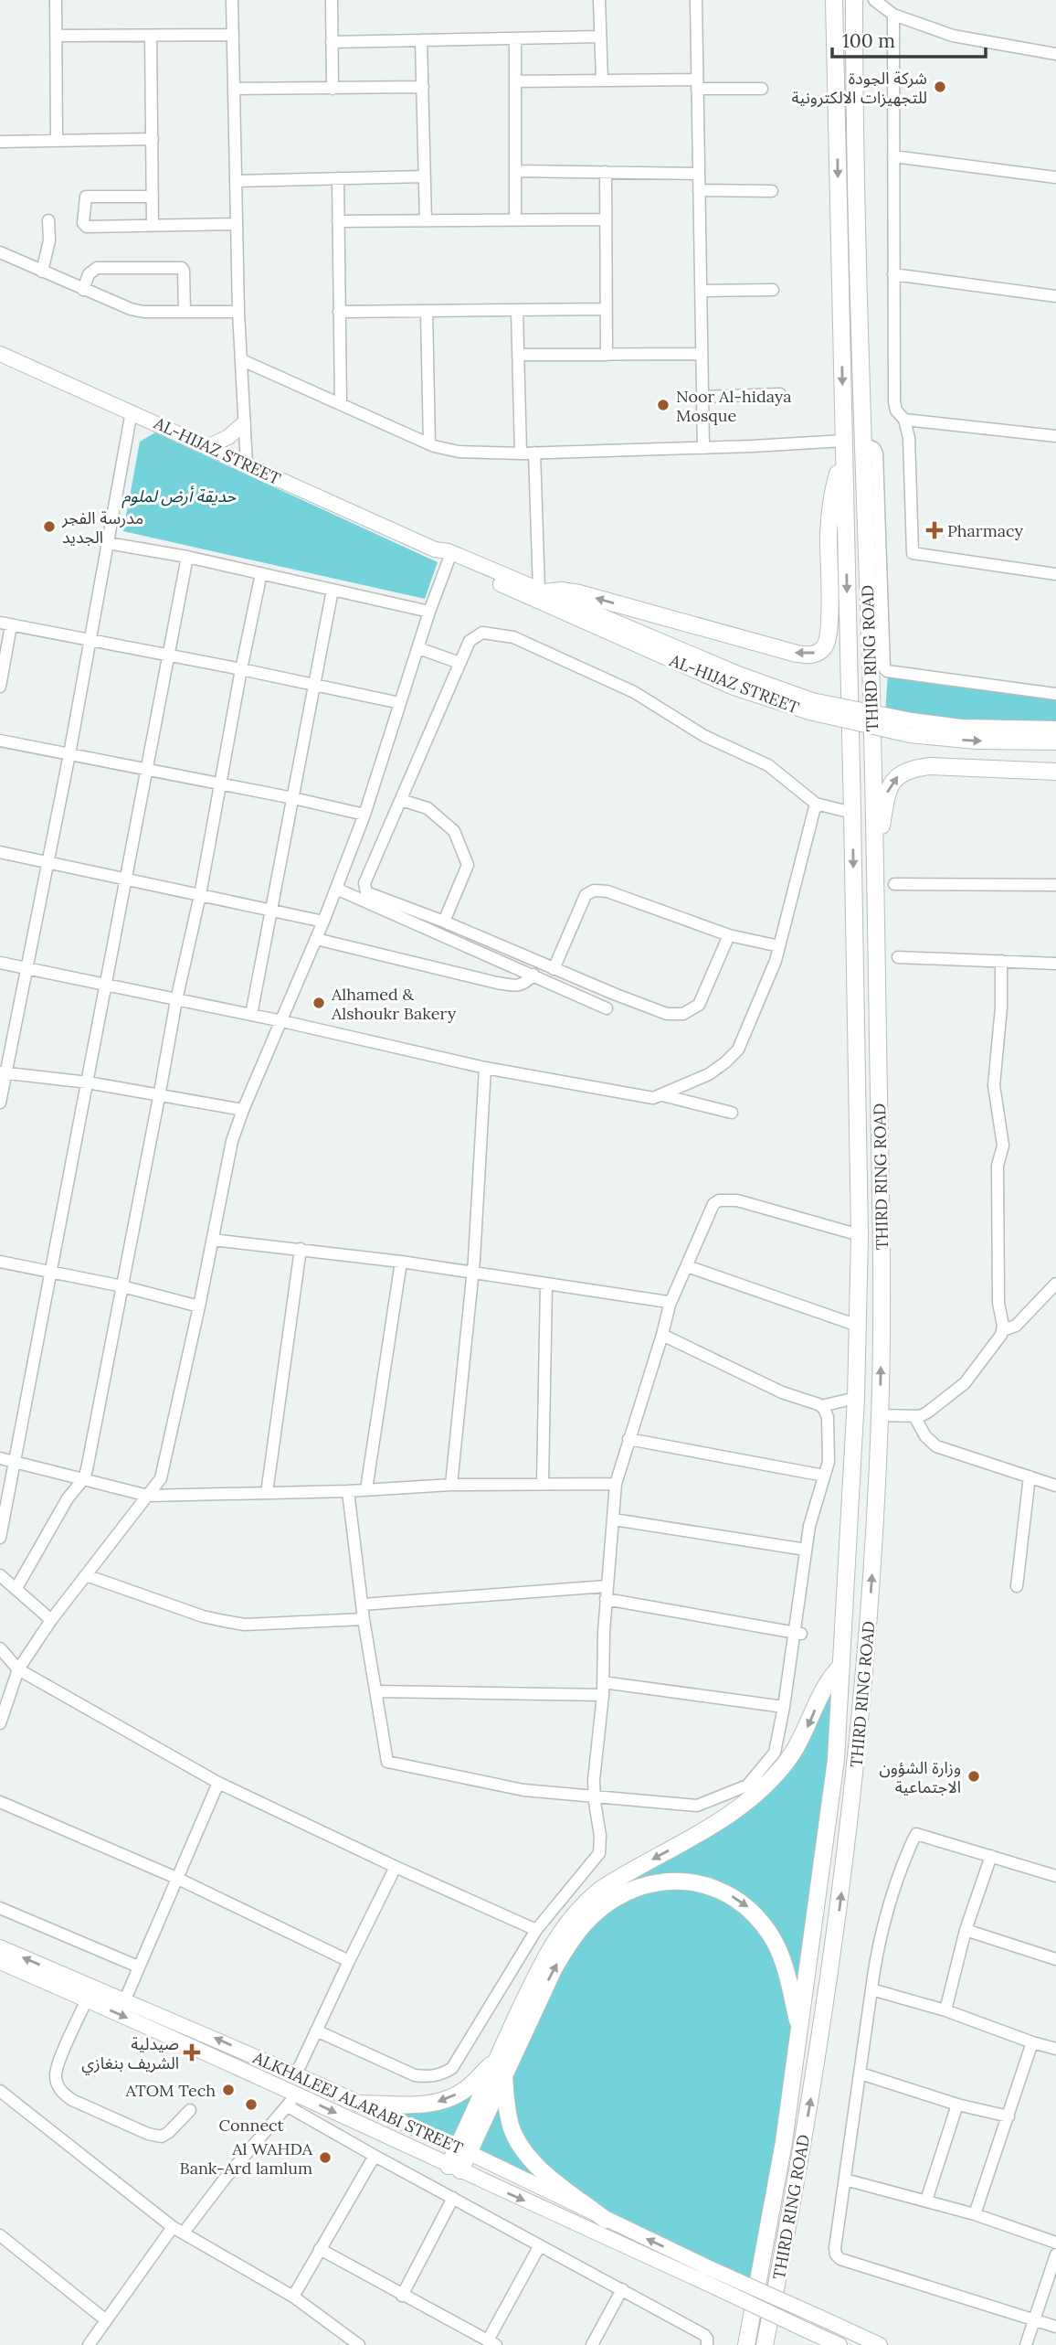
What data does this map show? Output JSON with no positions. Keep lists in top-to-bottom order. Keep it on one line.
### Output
{"streets":{"highway":["THIRD RING ROAD"],"main road":["AL-HIJAZ STREET","ALKHALEEJ ALARABI STREET"]},"parks":["حديقة أرض لملوم"],"places":{"other":["شركة الجودة للتجهيزات الالكترونية","Noor Al-hidaya Mosque","مدرسة الفجر الجديد","Alhamed & Alshoukr Bakery","وزارة الشؤون الاجتماعية","ATOM Tech","Connect","Al WAHDA Bank-Ard lamlum"],"health":["Pharmacy","صيدلية الشريف بنغازي"]},"scale_bar":"100 m"}
